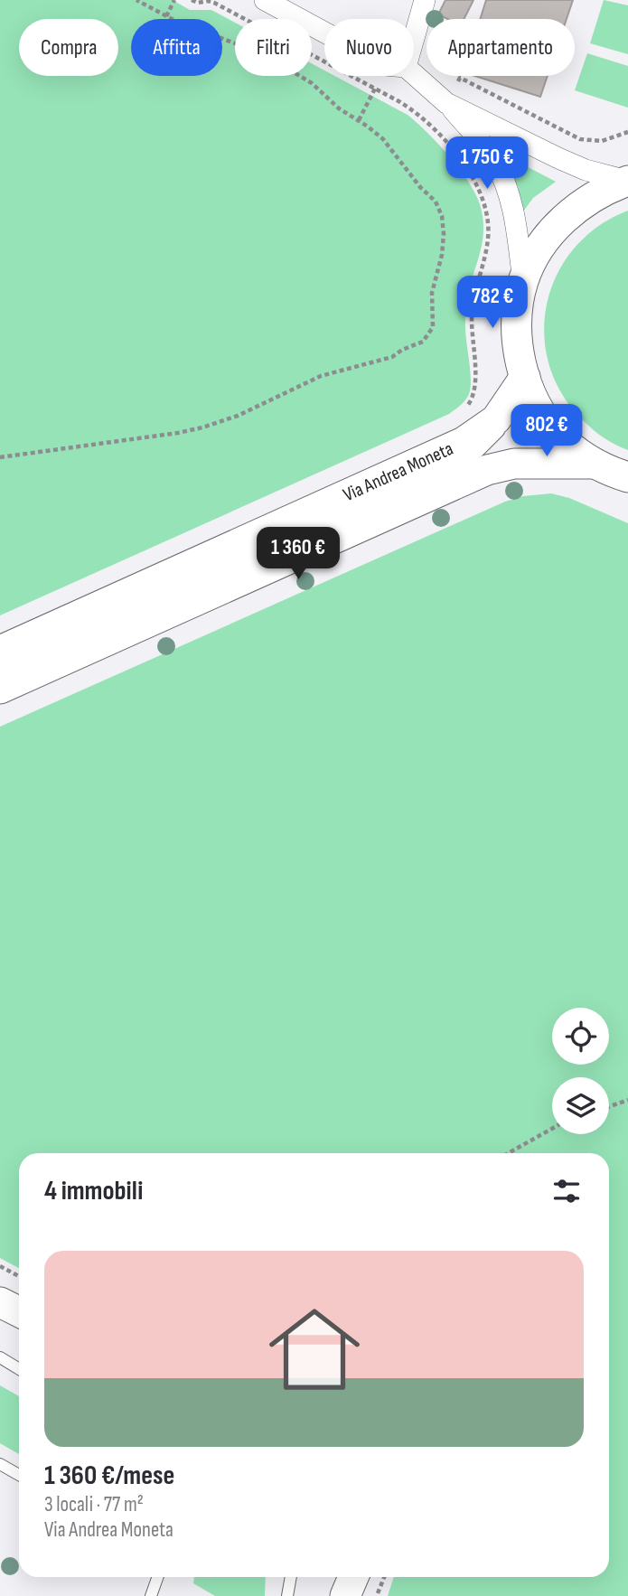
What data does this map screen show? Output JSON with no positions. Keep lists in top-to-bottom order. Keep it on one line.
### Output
{"streets":{"street":["Via Andrea Moneta"]},"page":{"chip":["Compra","Affitta","Filtri","Nuovo","Appartamento"],"price":["1 750 €","782 €","802 €","1 360 €"],"heading":"4 immobili","list":[{"name":"1 360 €/mese","note":"3 locali · 77 m² · Via Andrea Moneta"}]}}
